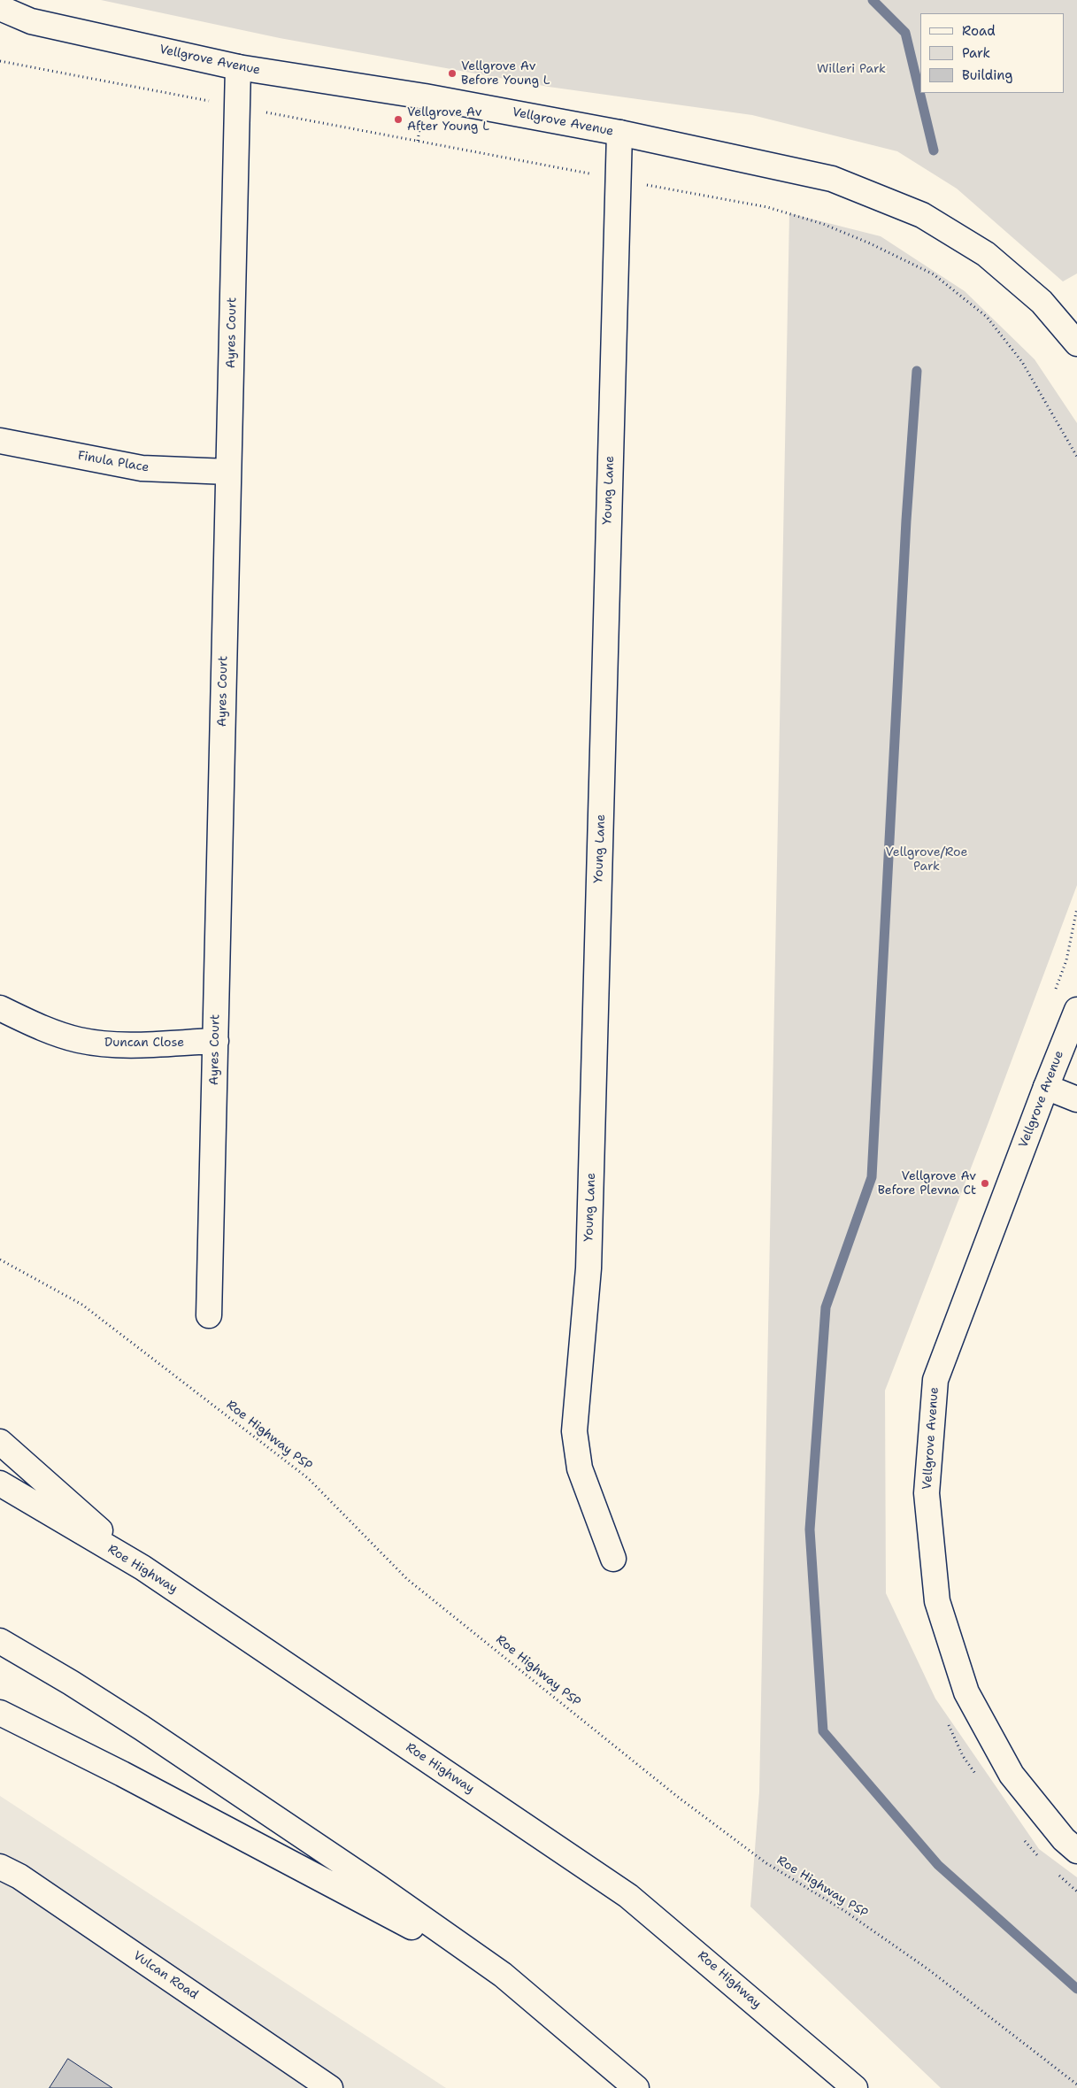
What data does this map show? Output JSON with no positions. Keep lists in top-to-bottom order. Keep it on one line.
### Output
{"streets":{"main road":["Vellgrove Avenue","Ayres Court","Finula Place","Young Lane","Duncan Close","Roe Highway","Vulcan Road"],"path":["Roe Highway PSP"]},"crossings":[["Vellgrove Avenue","Ayres Court"],["Vellgrove Avenue","Young Lane"],["Ayres Court","Finula Place"],["Ayres Court","Duncan Close"]],"parks":["Willeri Park","Vellgrove/Roe Park"],"places":["Vellgrove Av Before Young L","Vellgrove Av After Young L","Vellgrove Av Before Plevna Ct"],"legend":["Road","Park","Building"]}
